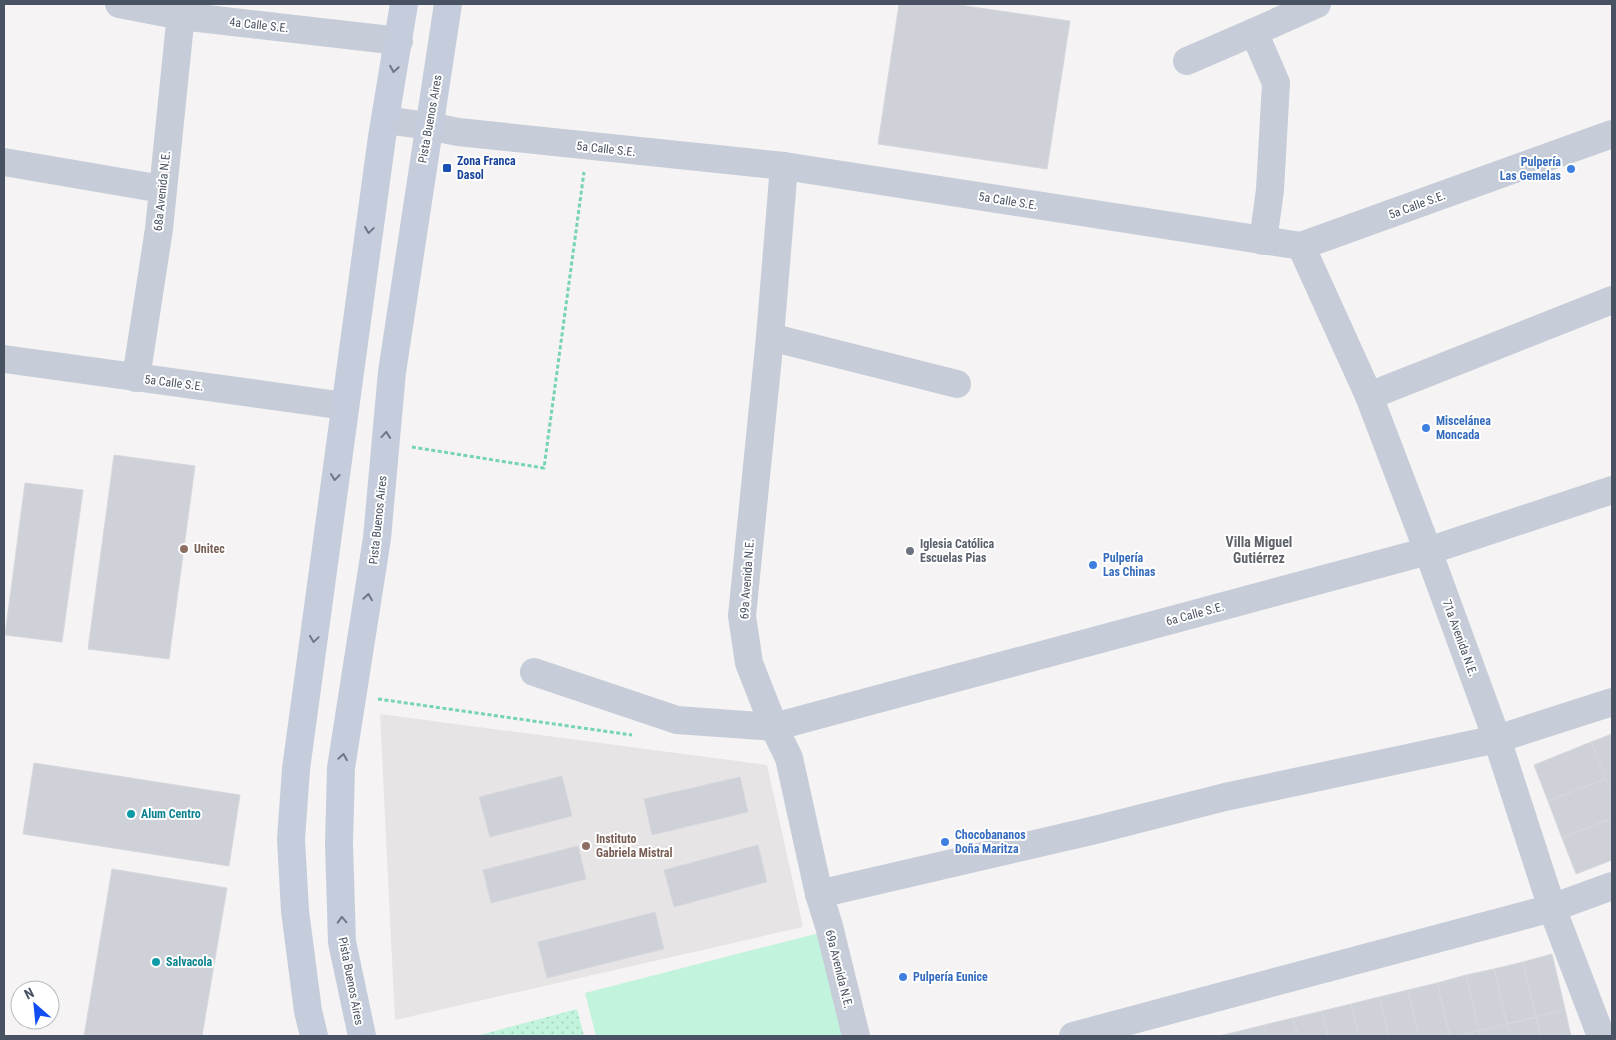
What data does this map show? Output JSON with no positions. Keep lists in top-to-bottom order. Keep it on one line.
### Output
{"streets":{"main road":["Pista Buenos Aires"],"street":["4a Calle S.E.","5a Calle S.E.","68a Avenida N.E.","69a Avenida N.E.","6a Calle S.E.","71a Avenida N.E."]},"crossings":[["4a Calle S.E.","68a Avenida N.E."],["Pista Buenos Aires","5a Calle S.E."],["5a Calle S.E.","68a Avenida N.E."],["5a Calle S.E.","69a Avenida N.E."],["5a Calle S.E.","71a Avenida N.E."],["69a Avenida N.E.","6a Calle S.E."],["6a Calle S.E.","71a Avenida N.E."]],"districts":["Villa Miguel Gutiérrez"],"places":{"transit":["Zona Franca Dasol"],"other":["Pulpería Las Gemelas","Miscelánea Moncada","Unitec","Iglesia Católica Escuelas Pias","Pulpería Las Chinas","Alum Centro","Chocobananos Doña Maritza","Instituto Gabriela Mistral","Salvacola","Pulpería Eunice"]},"north":"top left"}
